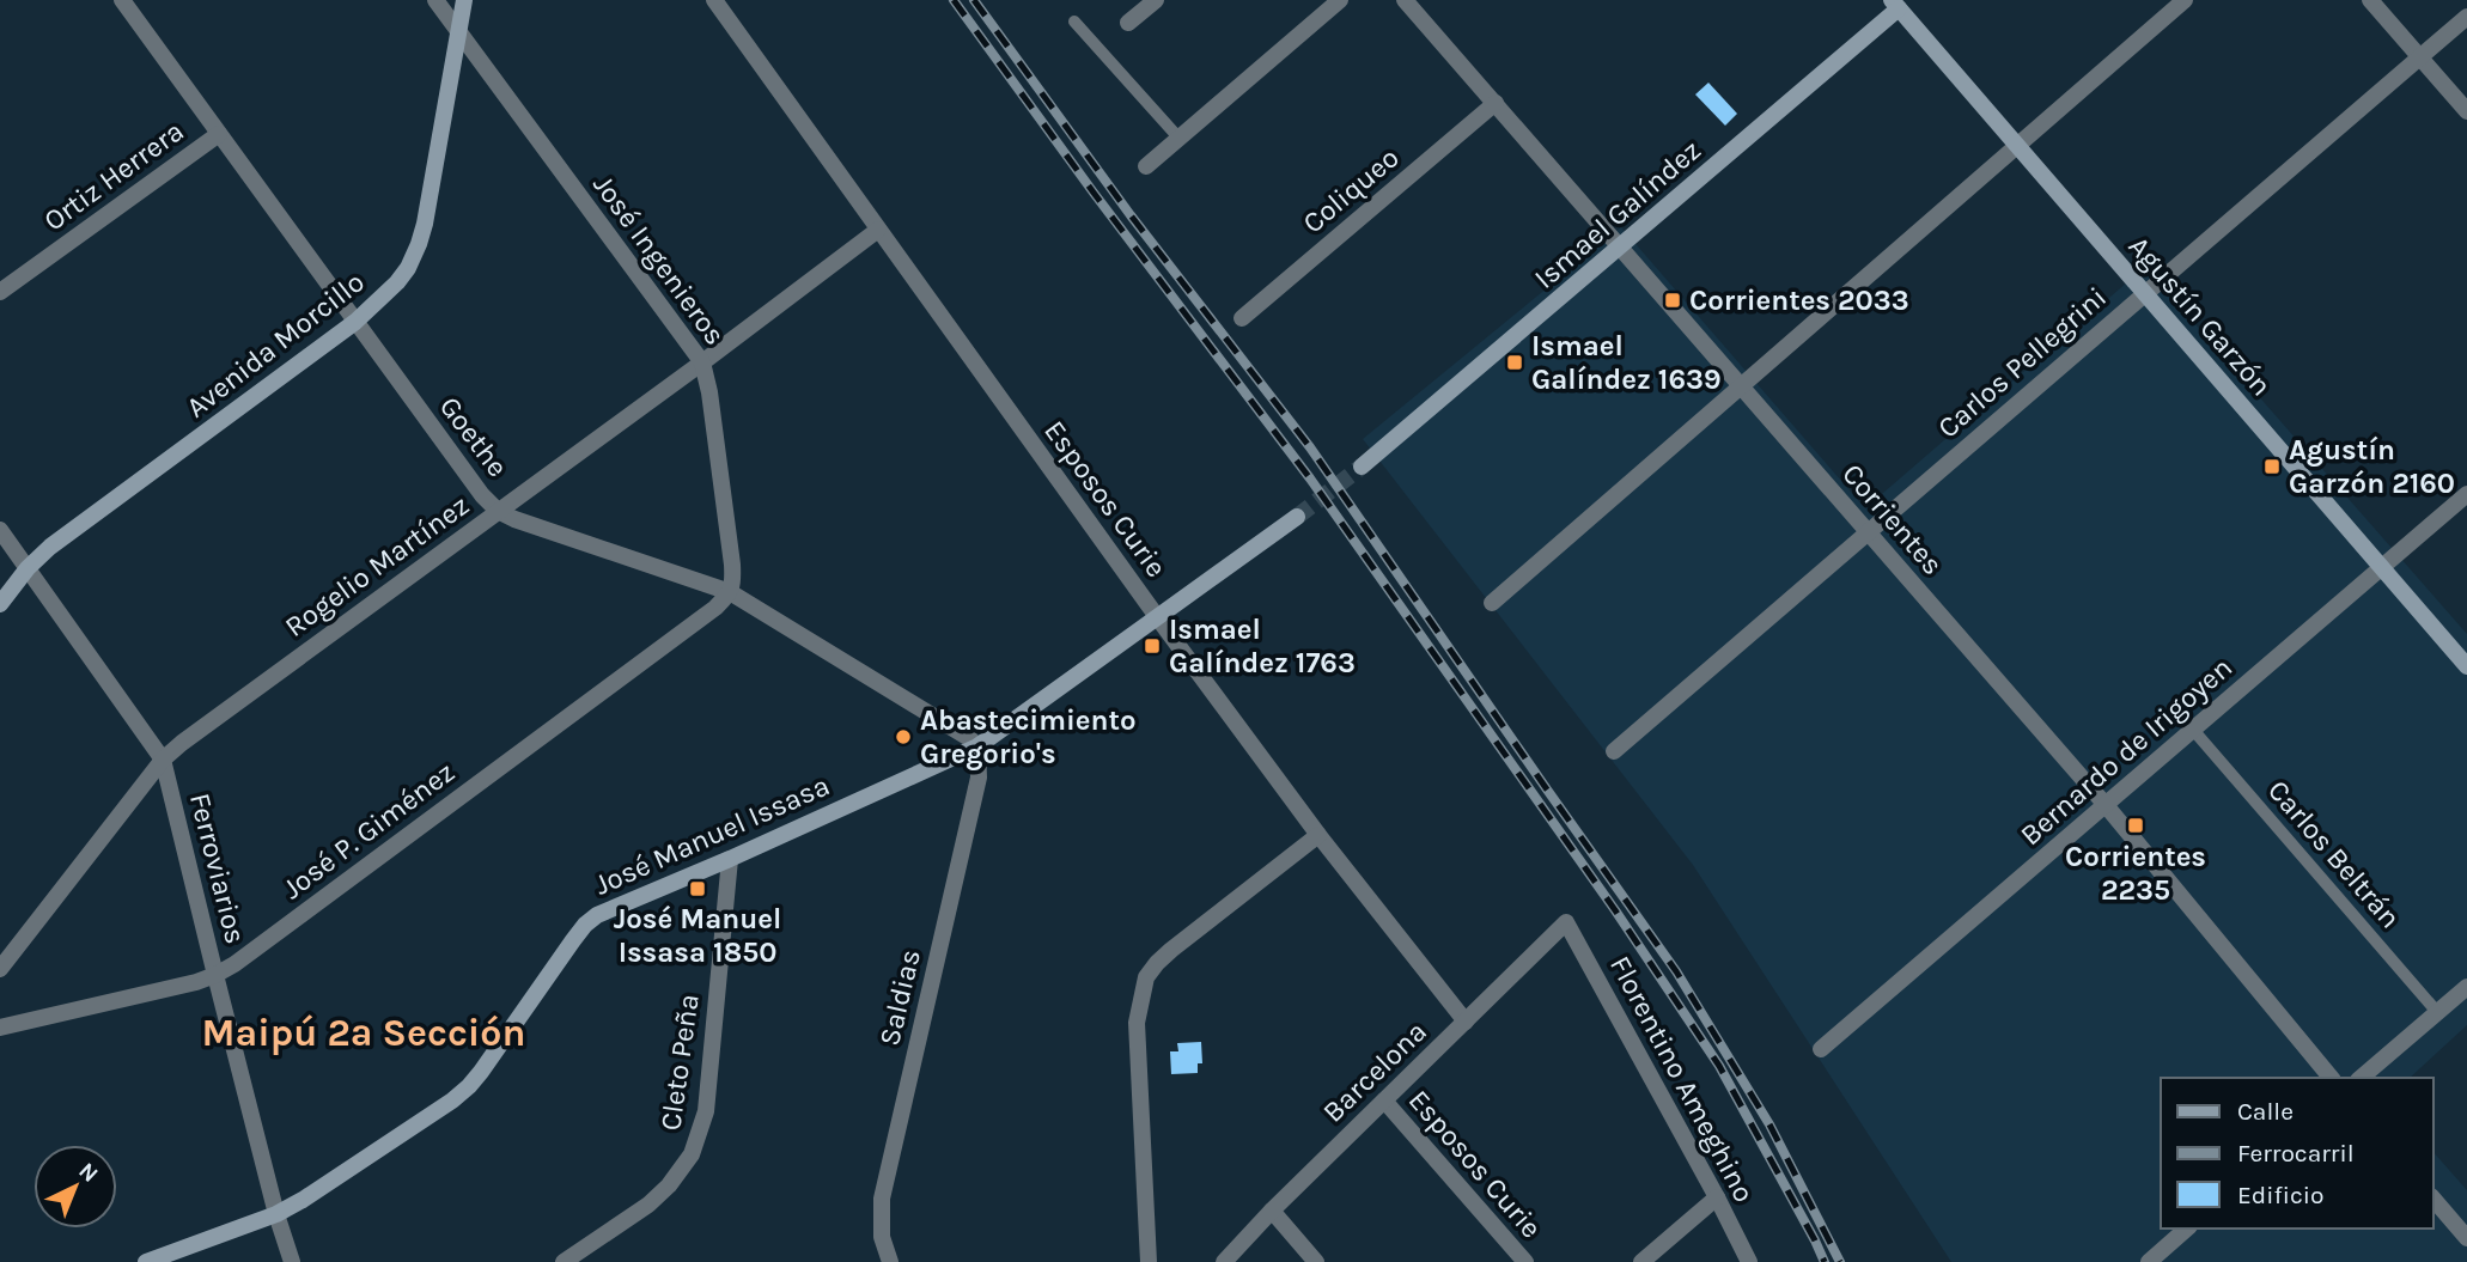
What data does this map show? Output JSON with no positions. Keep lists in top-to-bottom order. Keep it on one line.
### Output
{"streets":{"main road":["Ismael Galíndez","Agustín Garzón","Avenida Morcillo","José Manuel Issasa"],"street":["Ortiz Herrera","Coliqueo","José Ingenieros","Carlos Pellegrini","Goethe","Esposos Curie","Corrientes","Rogelio Martínez","Bernardo de Irigoyen","José P. Giménez","Ferroviarios","Saldias","Cleto Peña","Barcelona","Florentino Ameghino"],"lane":["Carlos Beltrán"]},"crossings":[["Ortiz Herrera","Goethe"],["Coliqueo","Corrientes"],["Ismael Galíndez","Agustín Garzón"],["Ismael Galíndez","Corrientes"],["José Ingenieros","Avenida Morcillo"],["José Ingenieros","Goethe"],["José Ingenieros","Rogelio Martínez"],["José Ingenieros","José P. Giménez"],["Agustín Garzón","Carlos Pellegrini"],["Agustín Garzón","Bernardo de Irigoyen"],["Avenida Morcillo","Goethe"],["Avenida Morcillo","Ferroviarios"],["Carlos Pellegrini","Corrientes"],["Goethe","Rogelio Martínez"],["Goethe","José P. Giménez"],["Goethe","José Manuel Issasa"],["Goethe","Saldias"],["Esposos Curie","Rogelio Martínez"],["Esposos Curie","José Manuel Issasa"],["Esposos Curie","Barcelona"],["Corrientes","Bernardo de Irigoyen"],["Rogelio Martínez","Ferroviarios"],["Bernardo de Irigoyen","Carlos Beltrán"],["José P. Giménez","Ferroviarios"],["José Manuel Issasa","Ferroviarios"],["José Manuel Issasa","Saldias"],["José Manuel Issasa","Cleto Peña"],["Barcelona","Florentino Ameghino"]],"districts":["Maipú 2ª Sección"],"places":{"transit":["Corrientes 2033","Ismael Galíndez 1639","Agustín Garzón 2160","Ismael Galíndez 1763","Corrientes 2235","José Manuel Issasa 1850"],"other":["Abastecimiento Gregorio's"]},"legend":["Calle","Ferrocarril","Edificio"],"north":"top right"}
